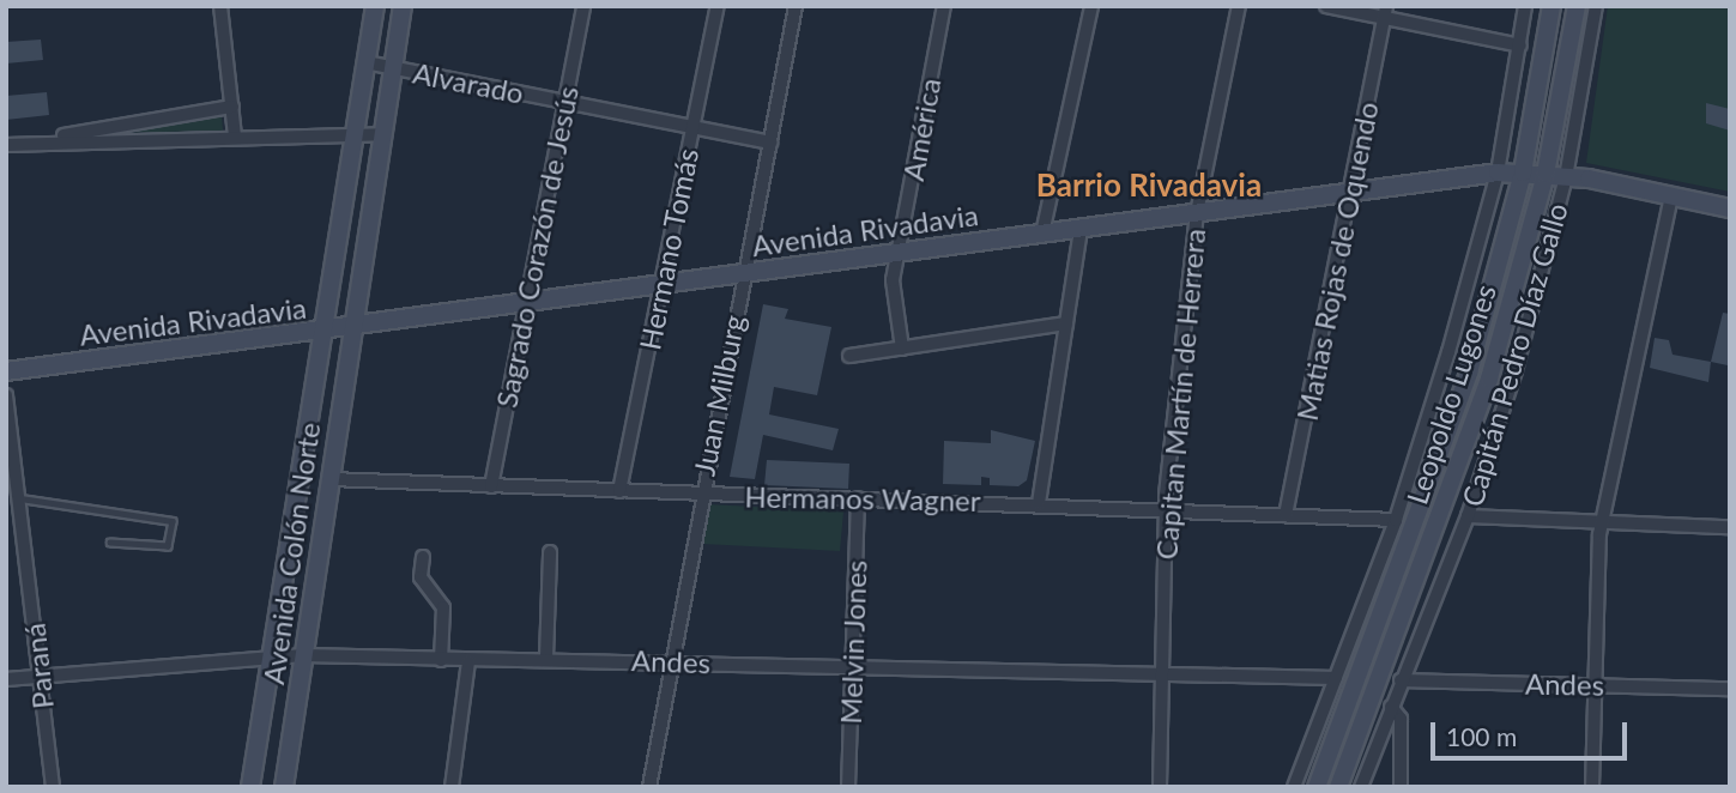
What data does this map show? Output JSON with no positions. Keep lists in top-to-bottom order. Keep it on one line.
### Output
{"streets":{"main road":["Avenida Rivadavia","Leopoldo Lugones","Avenida Colón Norte"],"street":["Alvarado","América","Sagrado Corazón de Jesús","Hermano Tomás","Matias Rojas de Oquendo","Capitán Pedro Díaz Gallo","Capitan Martín de Herrera","Juan Milburg","Hermanos Wagner","Melvin Jones","Andes","Paraná"]},"crossings":[["Alvarado","Sagrado Corazón de Jesús"],["Alvarado","Hermano Tomás"],["Alvarado","Juan Milburg"],["Alvarado","Avenida Colón Norte"],["América","Avenida Rivadavia"],["Avenida Rivadavia","Sagrado Corazón de Jesús"],["Avenida Rivadavia","Hermano Tomás"],["Avenida Rivadavia","Matias Rojas de Oquendo"],["Avenida Rivadavia","Capitán Pedro Díaz Gallo"],["Avenida Rivadavia","Capitan Martín de Herrera"],["Avenida Rivadavia","Leopoldo Lugones"],["Avenida Rivadavia","Juan Milburg"],["Avenida Rivadavia","Avenida Colón Norte"],["Sagrado Corazón de Jesús","Hermanos Wagner"],["Hermano Tomás","Hermanos Wagner"],["Matias Rojas de Oquendo","Hermanos Wagner"],["Capitán Pedro Díaz Gallo","Andes"],["Capitan Martín de Herrera","Hermanos Wagner"],["Capitan Martín de Herrera","Andes"],["Juan Milburg","Hermanos Wagner"],["Juan Milburg","Andes"],["Hermanos Wagner","Avenida Colón Norte"],["Hermanos Wagner","Melvin Jones"],["Avenida Colón Norte","Andes"],["Melvin Jones","Andes"],["Andes","Paraná"]],"districts":["Barrio Rivadavia"],"scale_bar":"100 m"}
